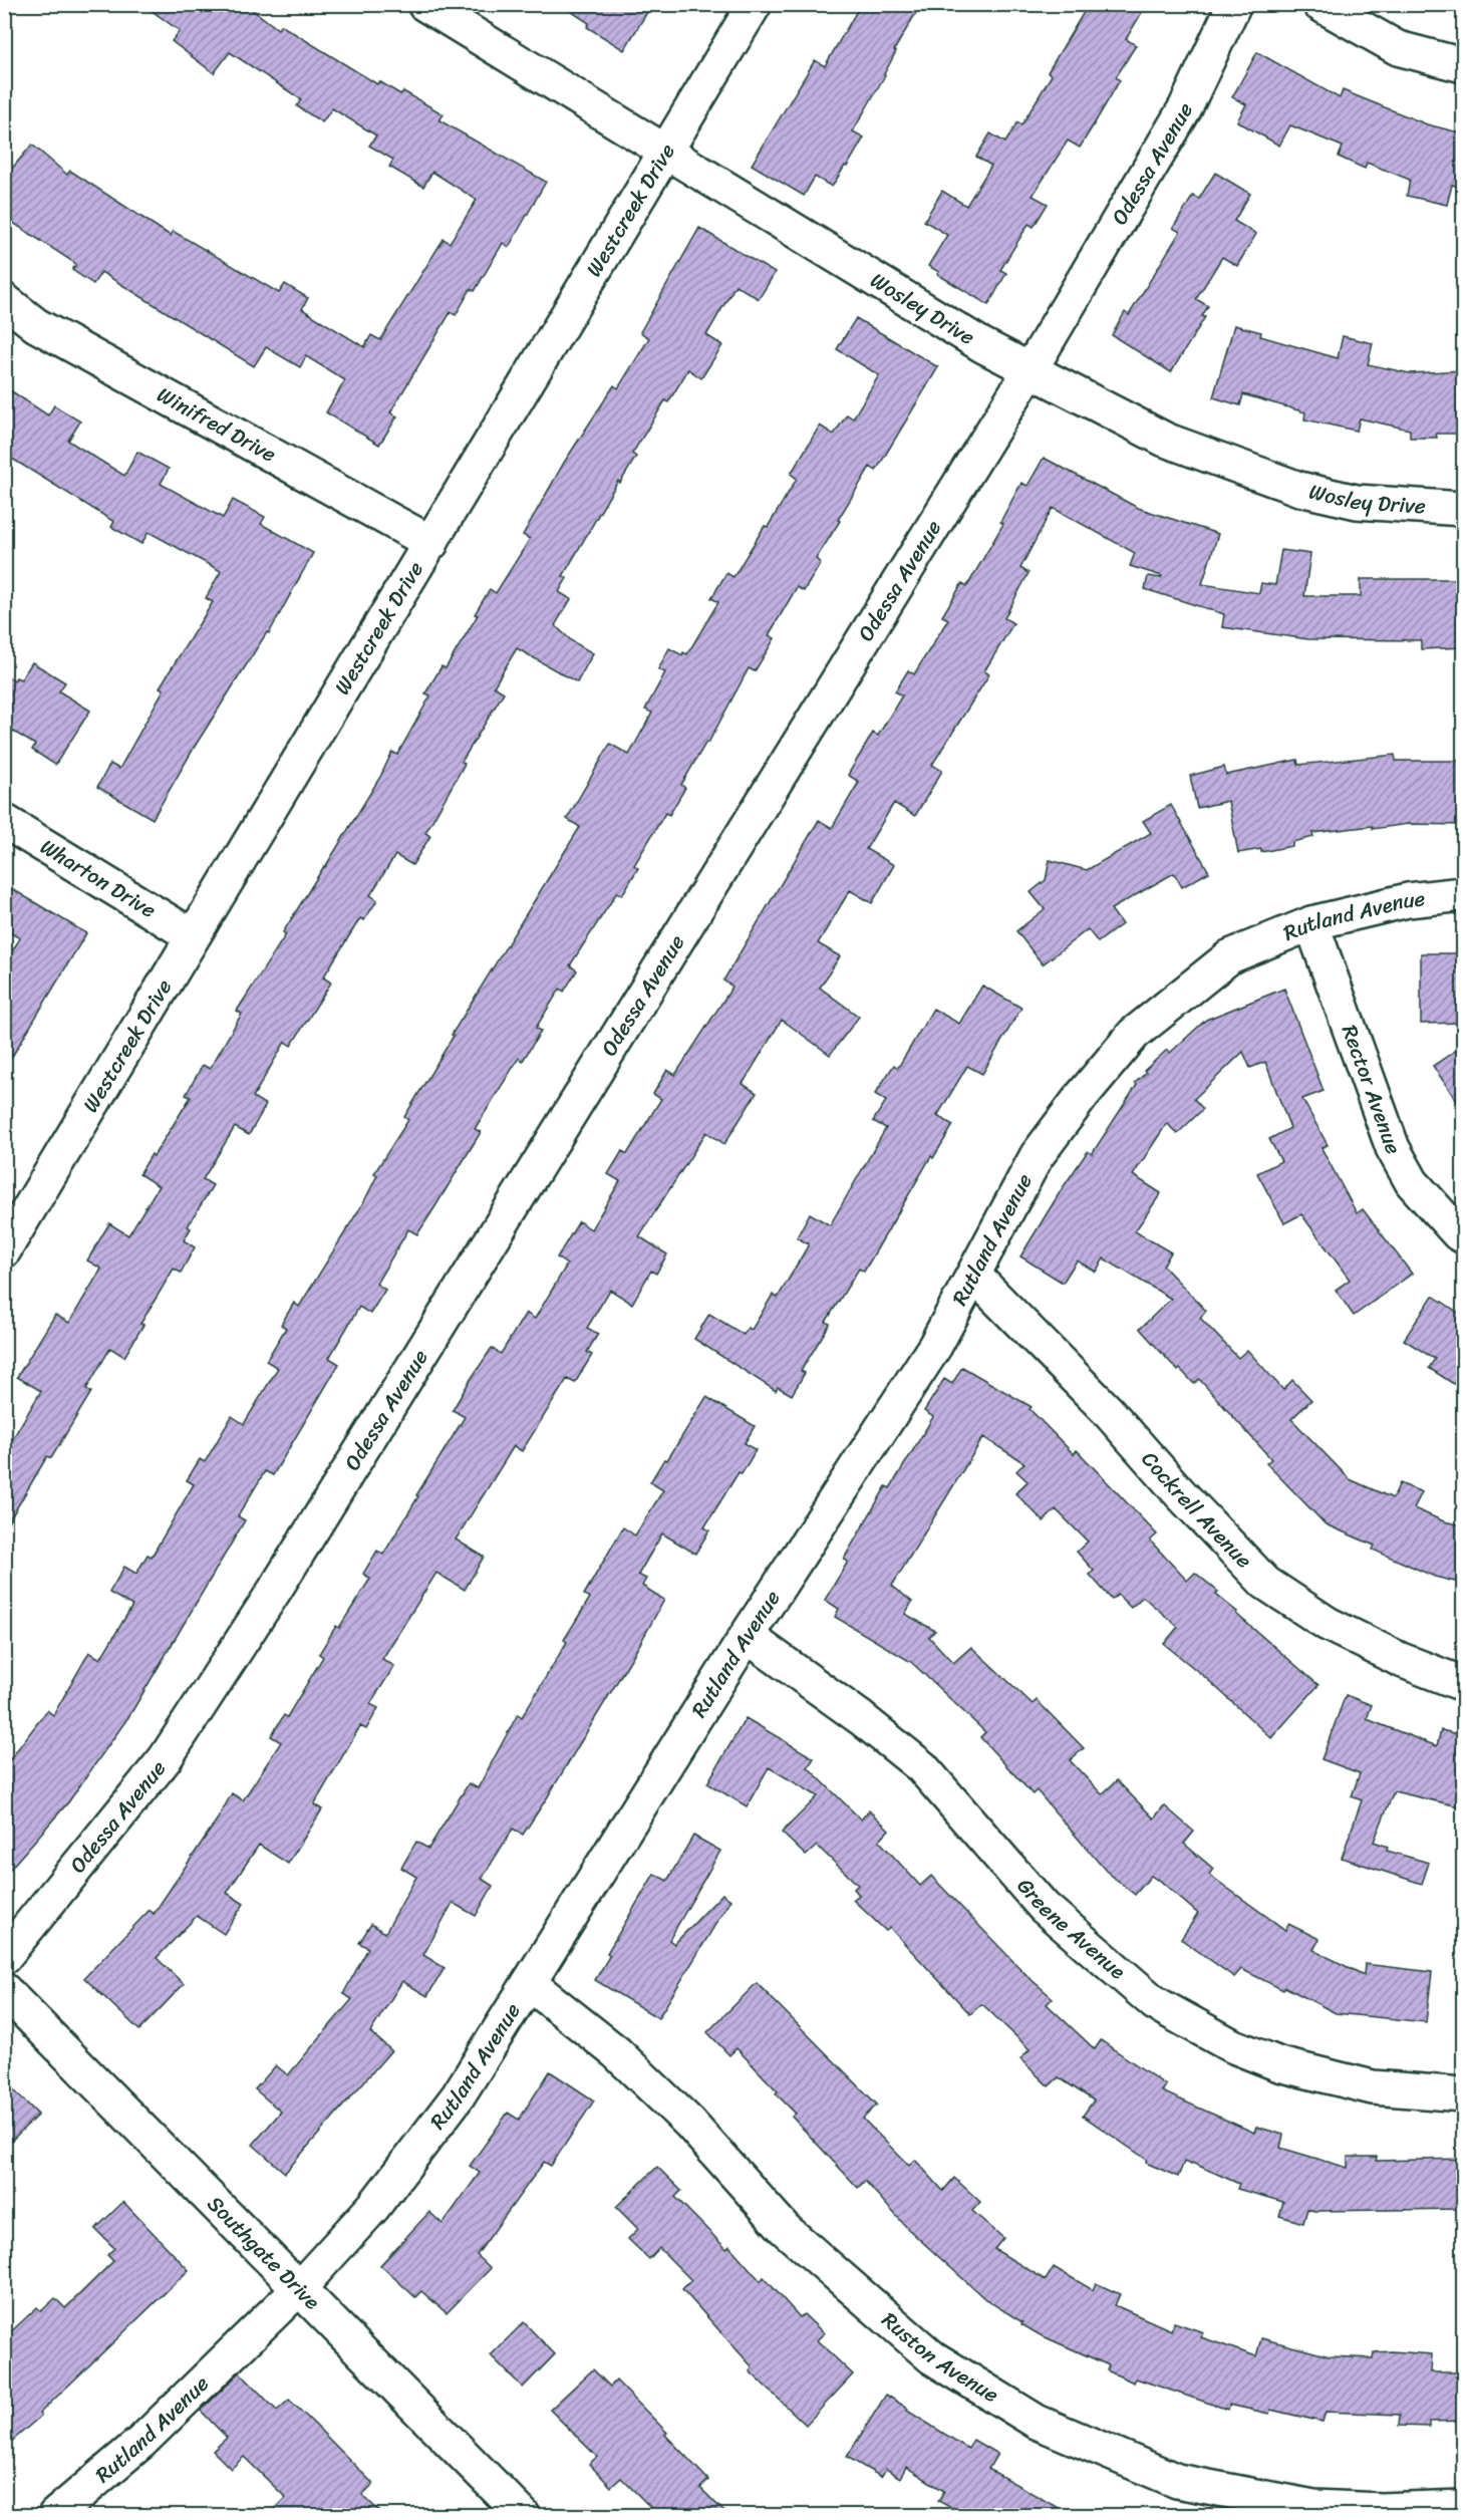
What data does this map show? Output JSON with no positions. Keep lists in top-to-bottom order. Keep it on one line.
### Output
{"streets":{"street":["Odessa Avenue","Westcreek Drive","Wosley Drive","Winifred Drive","Wharton Drive","Rutland Avenue","Rector Avenue","Cockrell Avenue","Greene Avenue","Southgate Drive","Ruston Avenue"]},"crossings":[["Odessa Avenue","Wosley Drive"],["Westcreek Drive","Wosley Drive"],["Westcreek Drive","Winifred Drive"],["Westcreek Drive","Wharton Drive"],["Rutland Avenue","Rector Avenue"],["Rutland Avenue","Cockrell Avenue"],["Rutland Avenue","Greene Avenue"],["Rutland Avenue","Southgate Drive"],["Rutland Avenue","Ruston Avenue"]]}
